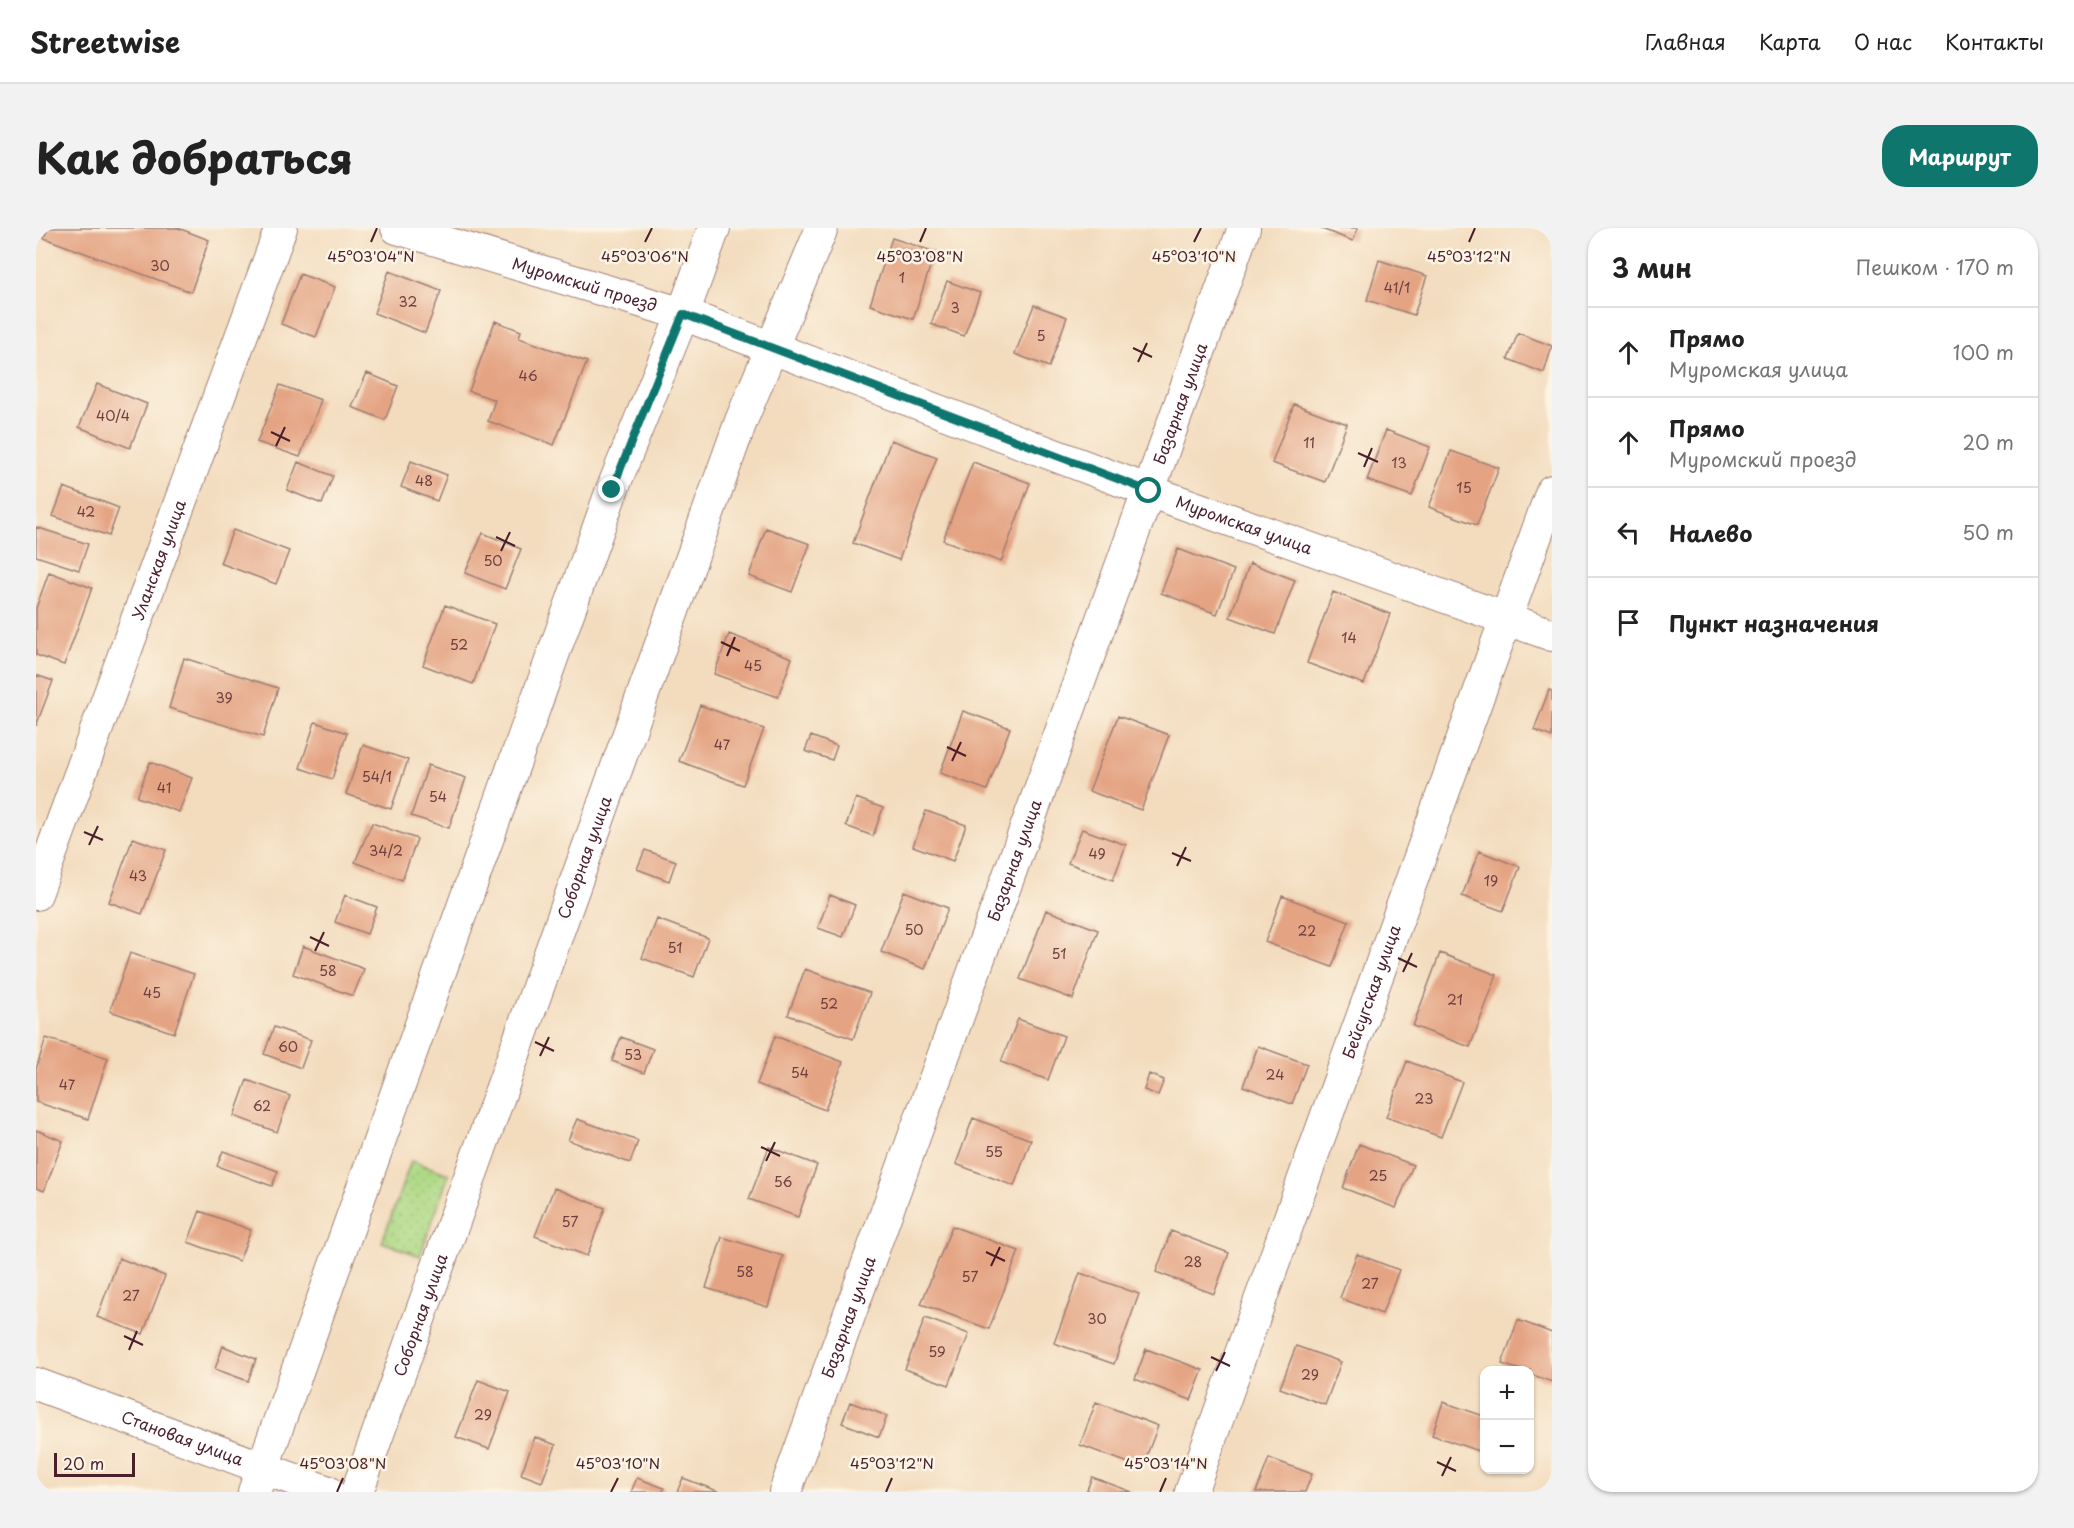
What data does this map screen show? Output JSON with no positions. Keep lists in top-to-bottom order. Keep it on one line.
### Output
{"streets":{"street":["Муромский проезд","Базарная улица","Муромская улица","Уланская улица","Соборная улица","Бейсугская улица","Становая улица"]},"crossings":[["Муромский проезд","Муромская улица"],["Муромский проезд","Соборная улица"],["Базарная улица","Муромская улица"],["Муромская улица","Соборная улица"],["Муромская улица","Бейсугская улица"]],"house_numbers":["30","1","41/1","32","3","5","46","40/4","11","13","48","15","42","50","14","52","45","39","47","54/1","41","54","34/2","49","43","19","50","22","51","51","58","45","21","52","60","53","54","24","47","23","62","55","25","56","57","28","58","57","27","27","30","59","29","29"],"scale_bar":"20 m","page":{"header":"Streetwise","nav":["Главная","Карта","О нас","Контакты"],"title":"Как добраться","buttons":"Маршрут","heading":["3 мин","Пешком · 170 m"],"list":[["Прямо","Муромская улица","100 m"],["Прямо","Муромский проезд","20 m"],["Налево","50 m"],"Пункт назначения"],"map_buttons":["+","−"],"scale":"20 m"},"coordinates":["45°03'04\"N","45°03'06\"N","45°03'08\"N","45°03'10\"N","45°03'12\"N","45°03'14\"N"]}
